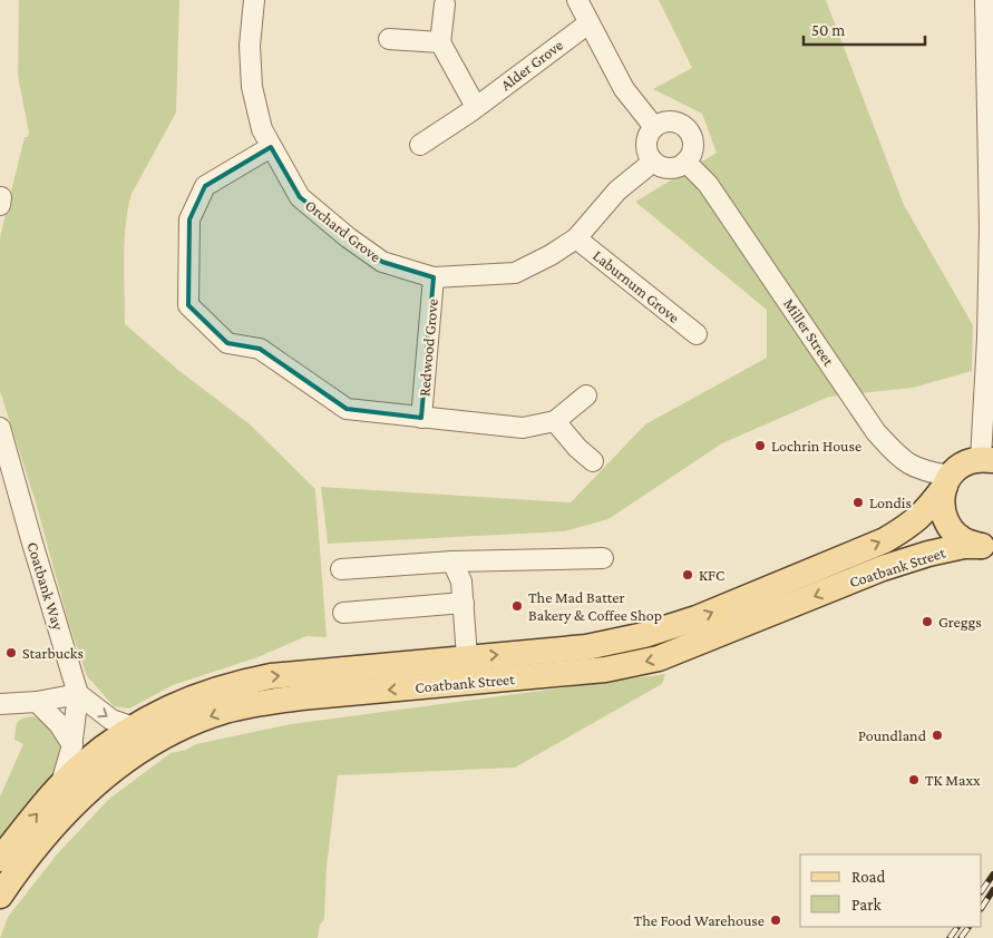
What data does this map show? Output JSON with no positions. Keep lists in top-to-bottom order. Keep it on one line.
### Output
{"streets":{"main road":["Coatbank Street"],"street":["Alder Grove","Orchard Grove","Laburnum Grove","Miller Street","Redwood Grove","Coatbank Way"]},"crossings":[["Orchard Grove","Laburnum Grove"],["Orchard Grove","Miller Street"],["Orchard Grove","Redwood Grove"],["Miller Street","Coatbank Street"],["Coatbank Street","Coatbank Way"]],"places":["Lochrin House","Londis","KFC","The Mad Batter Bakery & Coffee Shop","Greggs","Starbucks","Poundland","TK Maxx","The Food Warehouse"],"legend":["Road","Park"],"scale_bar":"50 m"}
